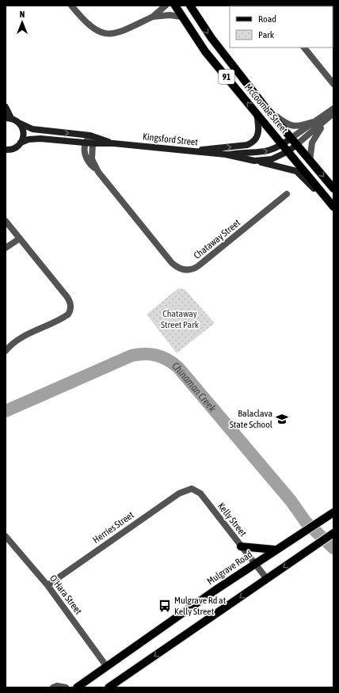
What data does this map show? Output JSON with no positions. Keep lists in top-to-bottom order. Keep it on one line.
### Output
{"streets":{"main road":["91","McCoombe Street","Mulgrave Road"],"street":["Kingsford Street","Chataway Street","Kelly Street","Herries Street","O'Hara Street"]},"crossings":[["McCoombe Street","Kingsford Street"],["Kingsford Street","Chataway Street"],["Kelly Street","Herries Street"],["Kelly Street","Mulgrave Road"],["Herries Street","O'Hara Street"],["Mulgrave Road","O'Hara Street"]],"water":["Chinaman Creek"],"parks":["Chataway Street Park"],"places":{"school or university":["Balaclava State School"],"bus stop":["Mulgrave Rd at Kelly Street"]},"legend":["Road","Park"],"north":"top"}
